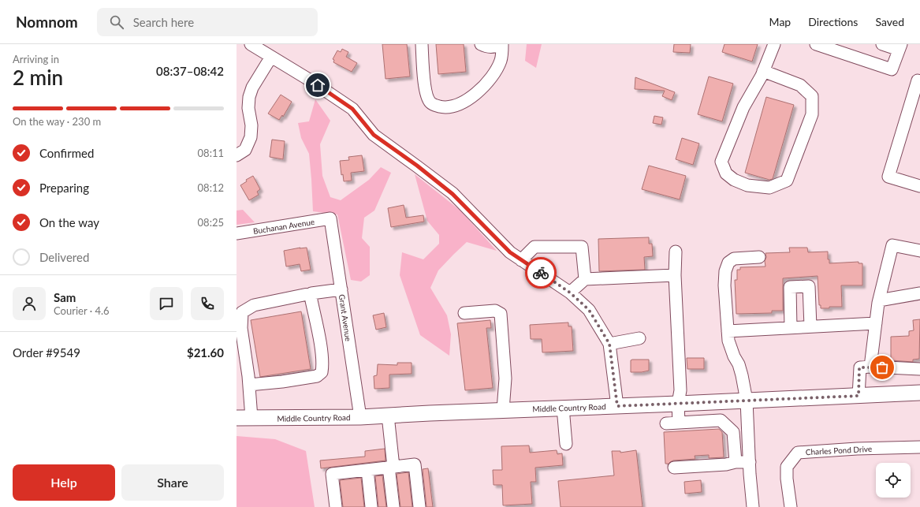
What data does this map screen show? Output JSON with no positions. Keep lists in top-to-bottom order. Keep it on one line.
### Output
{"streets":{"main road":["Middle Country Road"],"street":["Buchanan Avenue","Grant Avenue","Charles Pond Drive"]},"crossings":[["Buchanan Avenue","Grant Avenue"],["Grant Avenue","Middle Country Road"]],"page":{"header":"Nomnom","search":"Search here","nav":["Map","Directions","Saved"],"heading":["2 min","Arriving in","08:37–08:42"],"panel":["Sam","Courier · 4.6","Order #9549","$21.60"],"bar":"On the way · 230 m","list":[["Confirmed","08:11"],["Preparing","08:12"],["On the way","08:25"],"Delivered"],"buttons":["Help","Share"]}}
